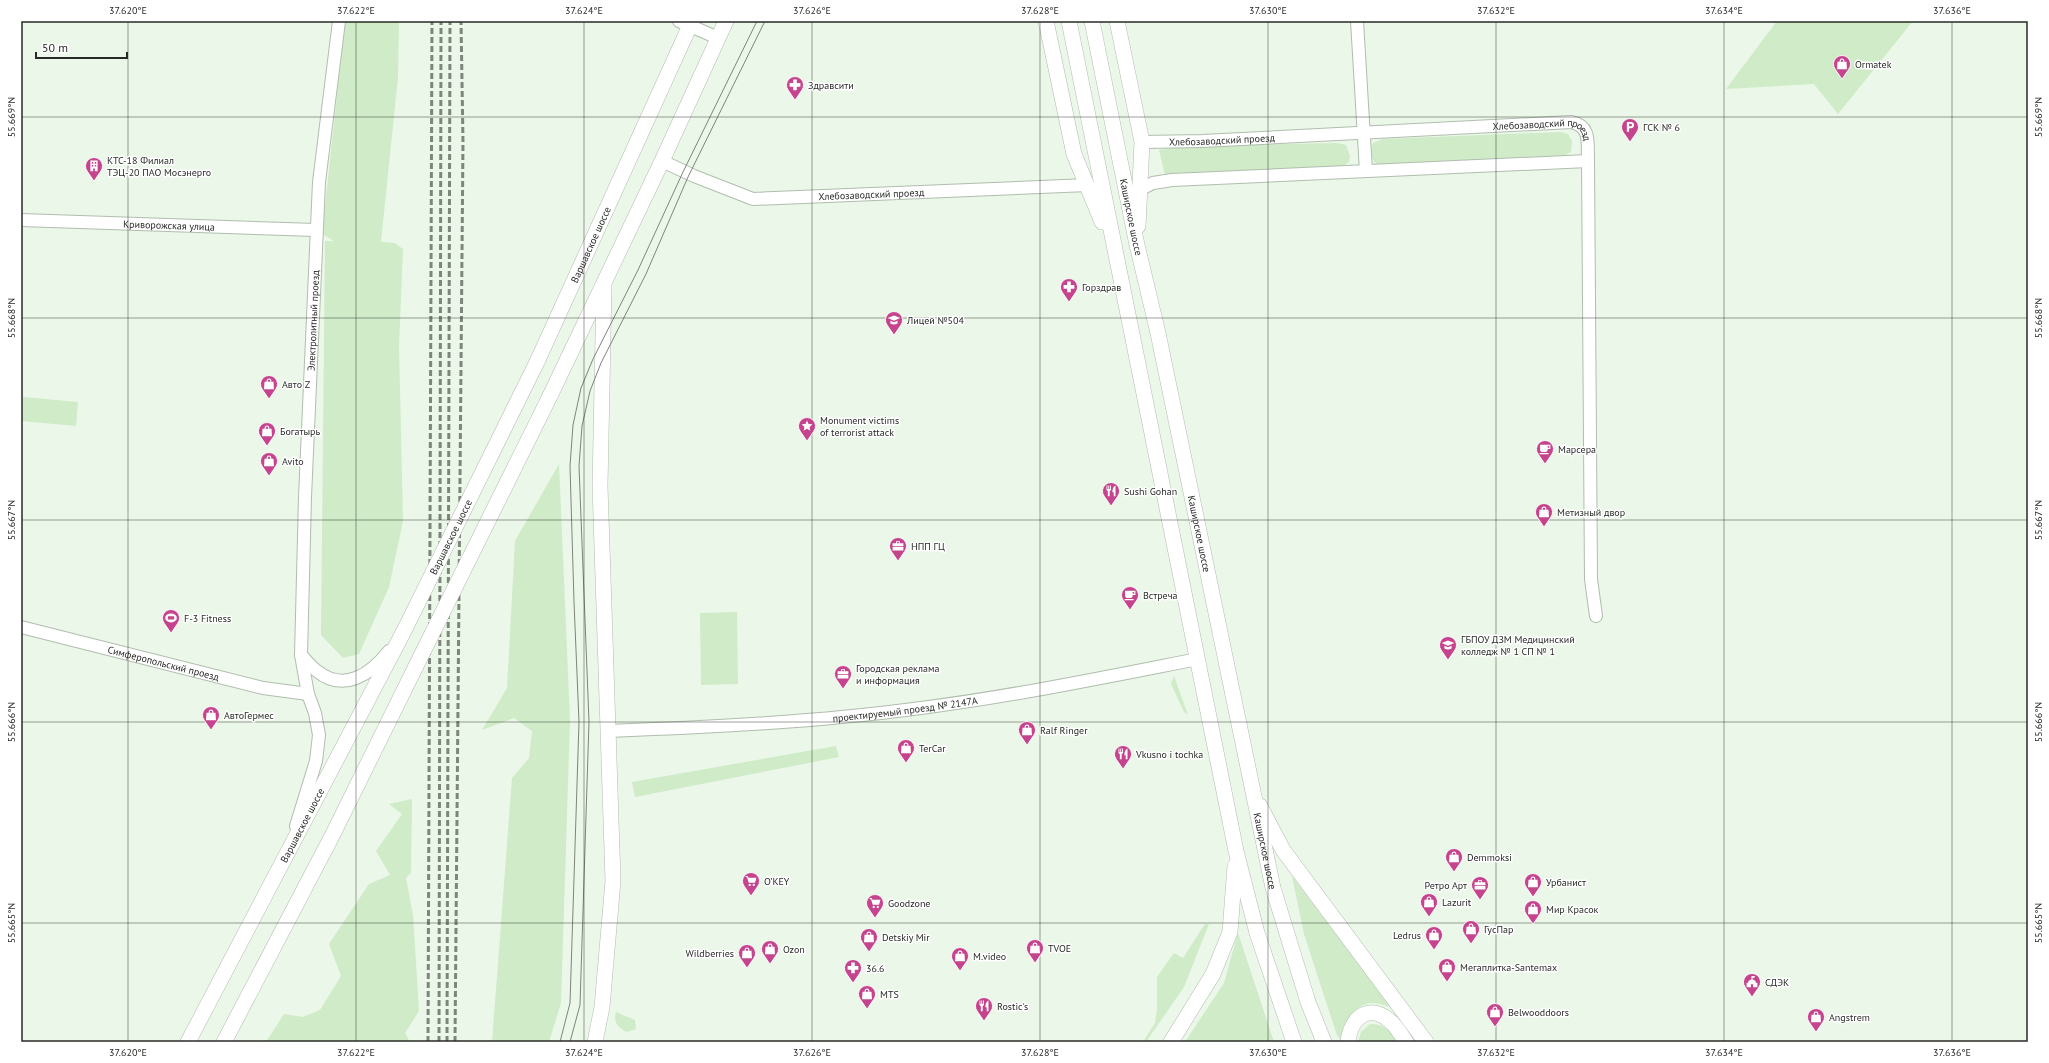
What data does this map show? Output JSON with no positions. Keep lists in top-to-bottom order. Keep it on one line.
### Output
{"streets":{"main road":["Каширское шоссе","Варшавское шоссе"],"street":["Хлебозаводский проезд","Криворожская улица","Электролитный проезд","Симферопольский проезд","проектируемый проезд № 2147А"]},"crossings":[["Криворожская улица","Электролитный проезд"],["Варшавское шоссе","Электролитный проезд"],["Электролитный проезд","Симферопольский проезд"]],"places":{"shop":["Ormatek","Авто Z","Богатырь","Avito","Метизный двор","АвтоГермес","Ralf Ringer","TerCar","Demmoksi","Урбанист","Lazurit","Мир Красок","ГусПар","Ledrus","Detskiy Mir","TVOE","Ozon","Wildberries","M.video","Мегаплитка-Santemax","MTS","Belwooddoors","Angstrem"],"pharmacy":["Здравсити","Горздрав","36.6"],"parking":["ГСК № 6"],"building":["КТС-18 Филиал ТЭЦ-20 ПАО Мосэнерго"],"school or university":["Лицей №504","ГБПОУ ДЗМ Медицинский колледж № 1 СП № 1"],"place":["Monument victims of terrorist attack"],"cafe":["Марсера","Встреча"],"restaurant":["Sushi Gohan","Vkusno i tochka","Rostic's"],"office":["НПП ГЦ","Городская реклама и информация","Ретро Арт"],"sports":["F-3 Fitness"],"supermarket":["O’KEY","Goodzone"],"public building":["СДЭК"]},"scale_bar":"50 m","coordinates":["37.620°E","37.622°E","37.624°E","37.626°E","37.628°E","37.630°E","37.632°E","37.634°E","37.636°E","55.669°N","55.668°N","55.667°N","55.666°N","55.665°N"]}
